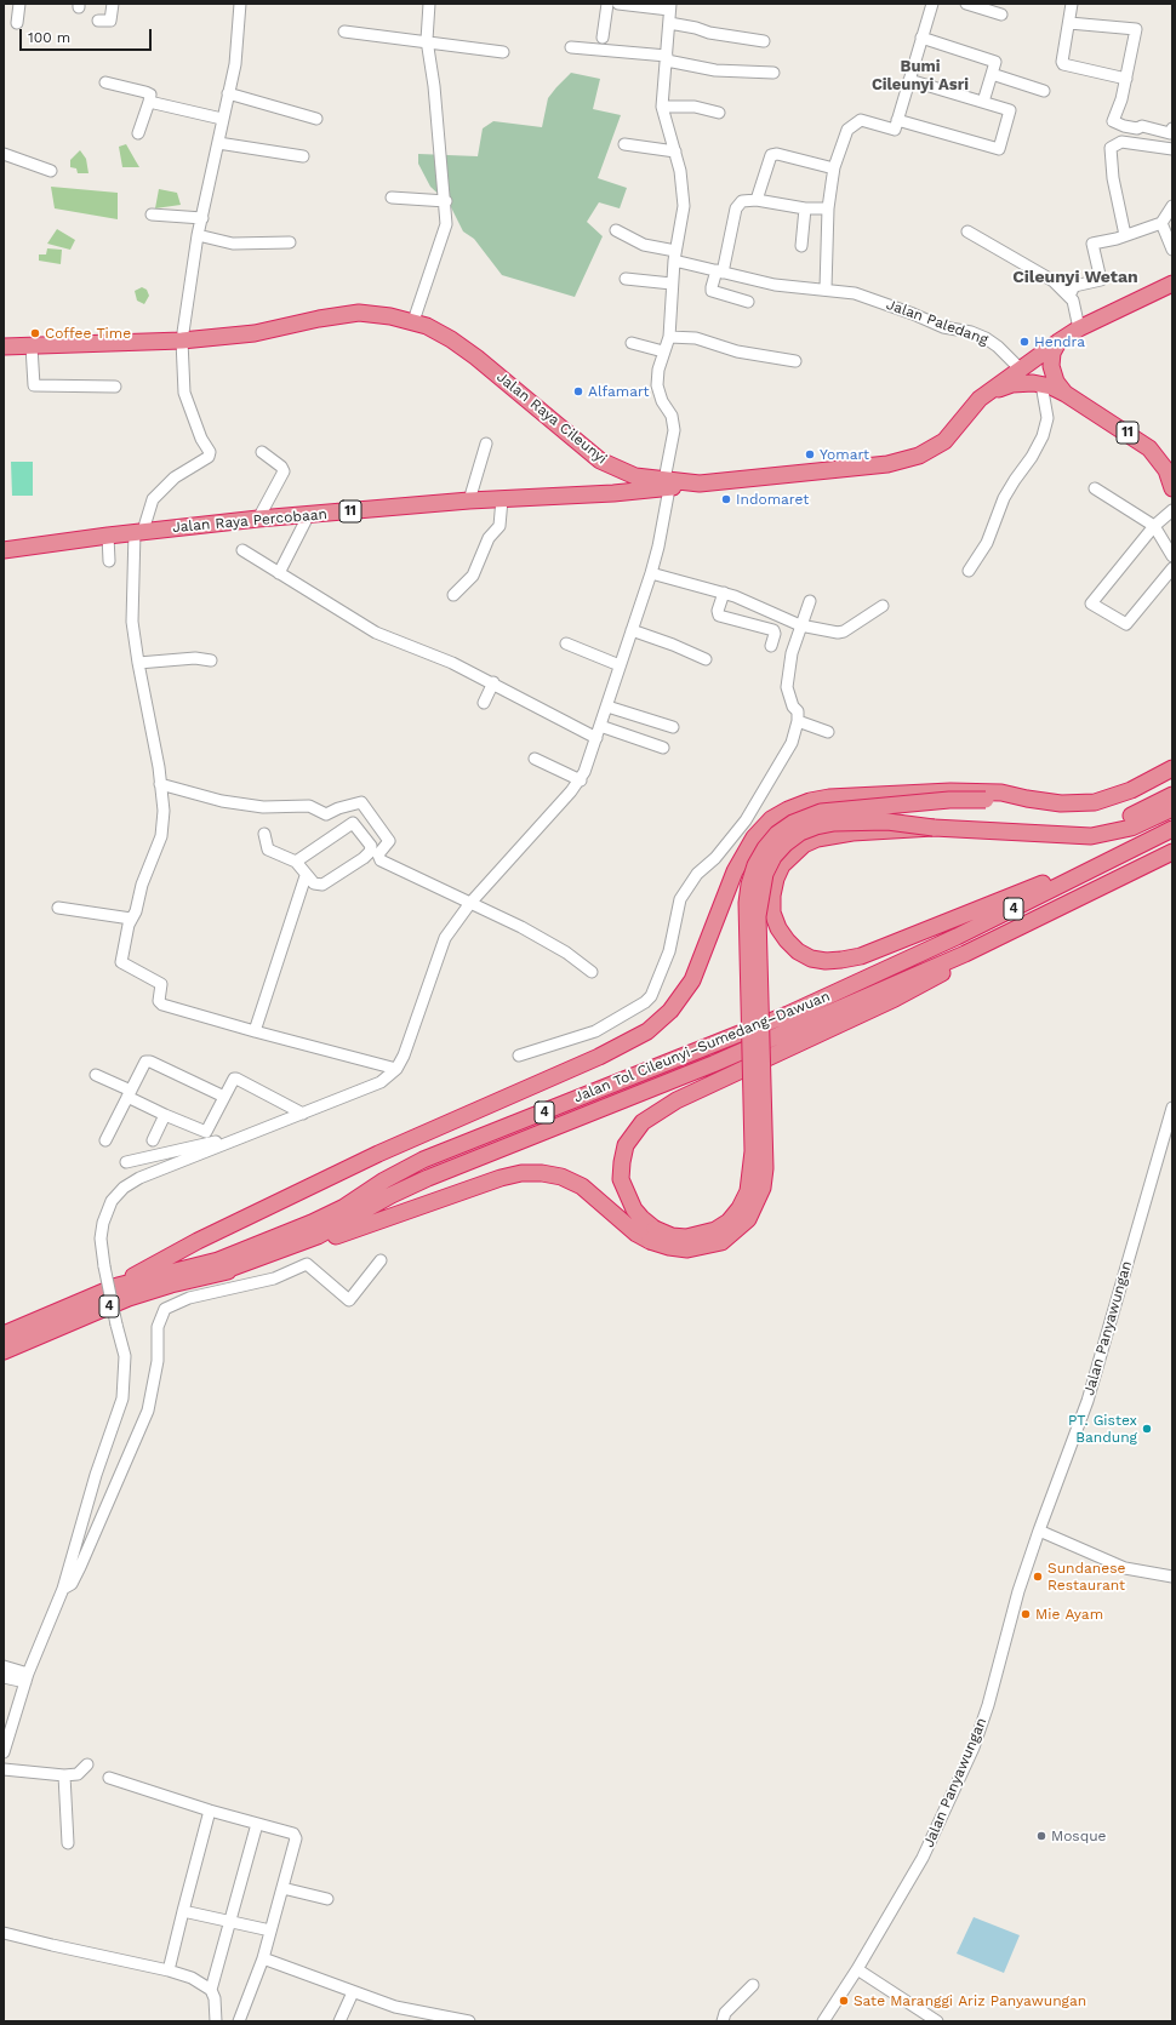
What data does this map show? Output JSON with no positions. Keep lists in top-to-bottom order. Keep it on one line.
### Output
{"streets":{"highway":["Jalan Raya Cileunyi","11","Jalan Raya Percobaan","4","Jalan Tol Cileunyi–Sumedang–Dawuan"],"street":["Jalan Paledang","Jalan Panyawungan"]},"crossings":[["Jalan Paledang","11"],["Jalan Raya Cileunyi","Jalan Raya Percobaan"],["11","Jalan Raya Percobaan"],["4","Jalan Tol Cileunyi–Sumedang–Dawuan"]],"districts":["Bumi Cileunyi Asri","Cileunyi Wetan"],"places":["Coffee Time","Hendra","Alfamart","Yomart","Indomaret","PT. Gistex Bandung","Sundanese Restaurant","Mie Ayam","Mosque","Sate Maranggi Ariz Panyawungan"],"scale_bar":"100 m"}
